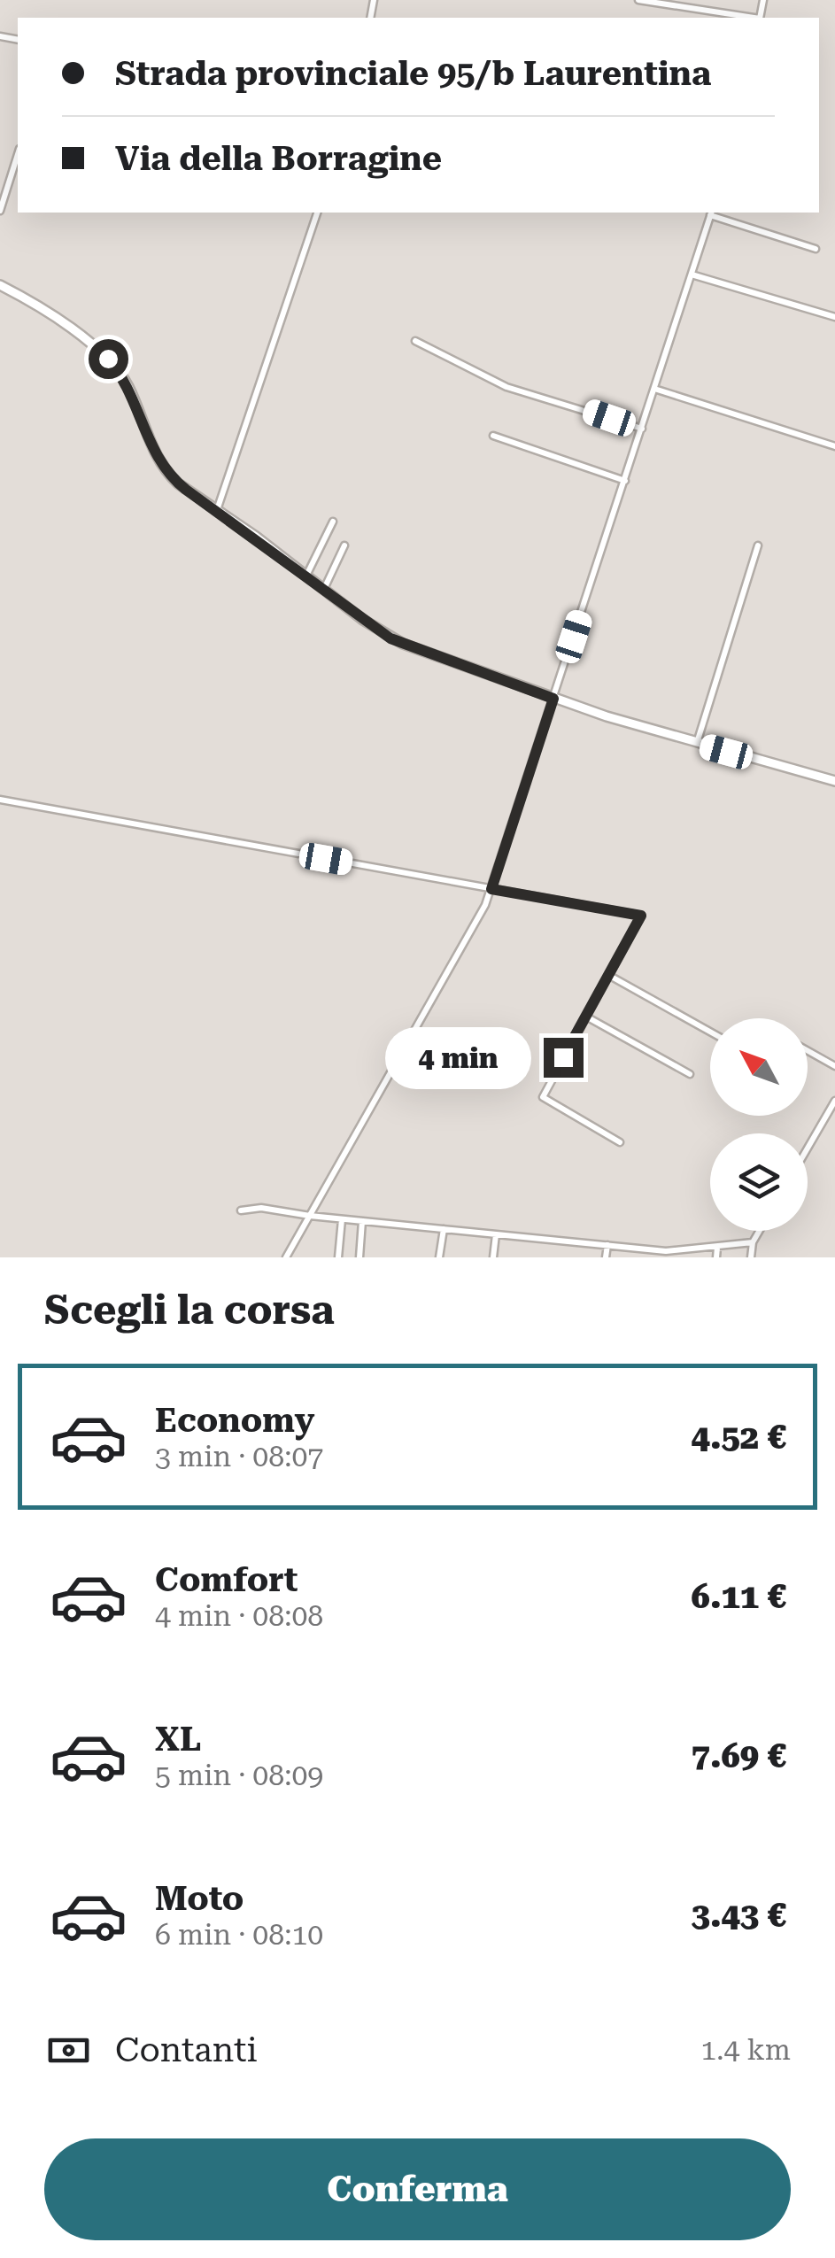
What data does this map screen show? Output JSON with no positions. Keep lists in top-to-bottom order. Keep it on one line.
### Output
{"north":"top left","page":{"banner":["Strada provinciale 95/b Laurentina","Via della Borragine"],"bubble":"4 min","heading":"Scegli la corsa","list":[{"name":"Economy","note":"3 min · 08:07","value":"4.52 €"},{"name":"Comfort","note":"4 min · 08:08","value":"6.11 €"},{"name":"XL","note":"5 min · 08:09","value":"7.69 €"},{"name":"Moto","note":"6 min · 08:10","value":"3.43 €"}],"pay":["Contanti","1.4 km"],"buttons":"Conferma"}}
